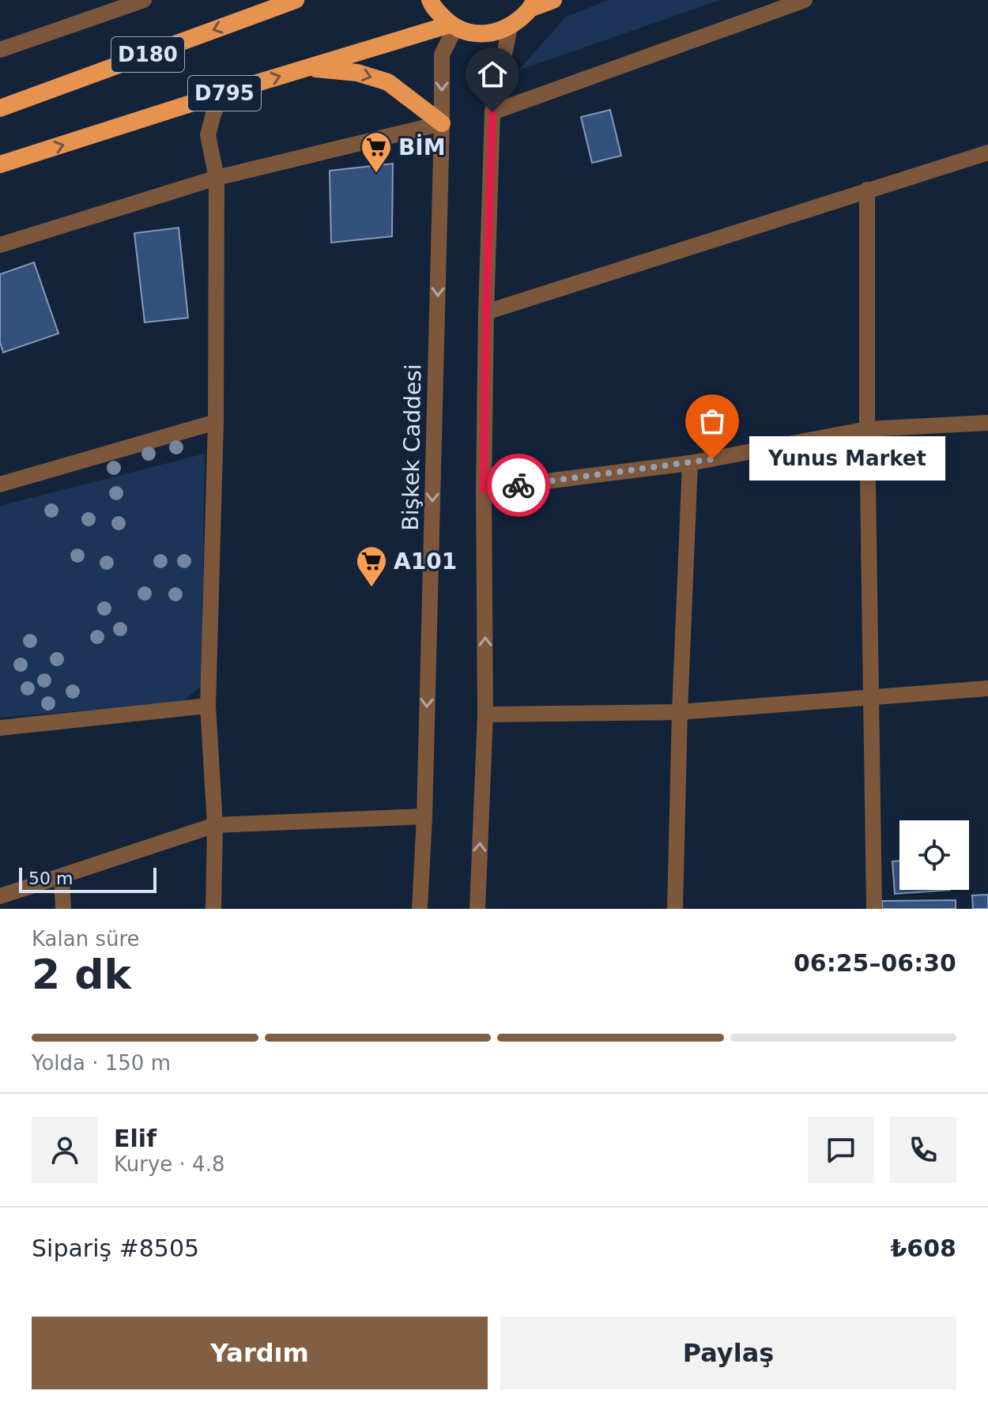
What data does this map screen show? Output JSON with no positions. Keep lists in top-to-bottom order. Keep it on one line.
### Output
{"streets":{"highway":["D180","D795"],"street":["Bişkek Caddesi"]},"crossings":[["D795","Bişkek Caddesi"]],"places":{"supermarket":["BİM","A101"],"other":["Yunus Market"]},"scale_bar":"50 m","page":{"bubble":"Yunus Market","scale":"50 m","heading":["2 dk","Kalan süre","06:25–06:30"],"panel":["Elif","Kurye · 4.8","Sipariş #8505","₺608"],"bar":"Yolda · 150 m","buttons":["Yardım","Paylaş"]}}
